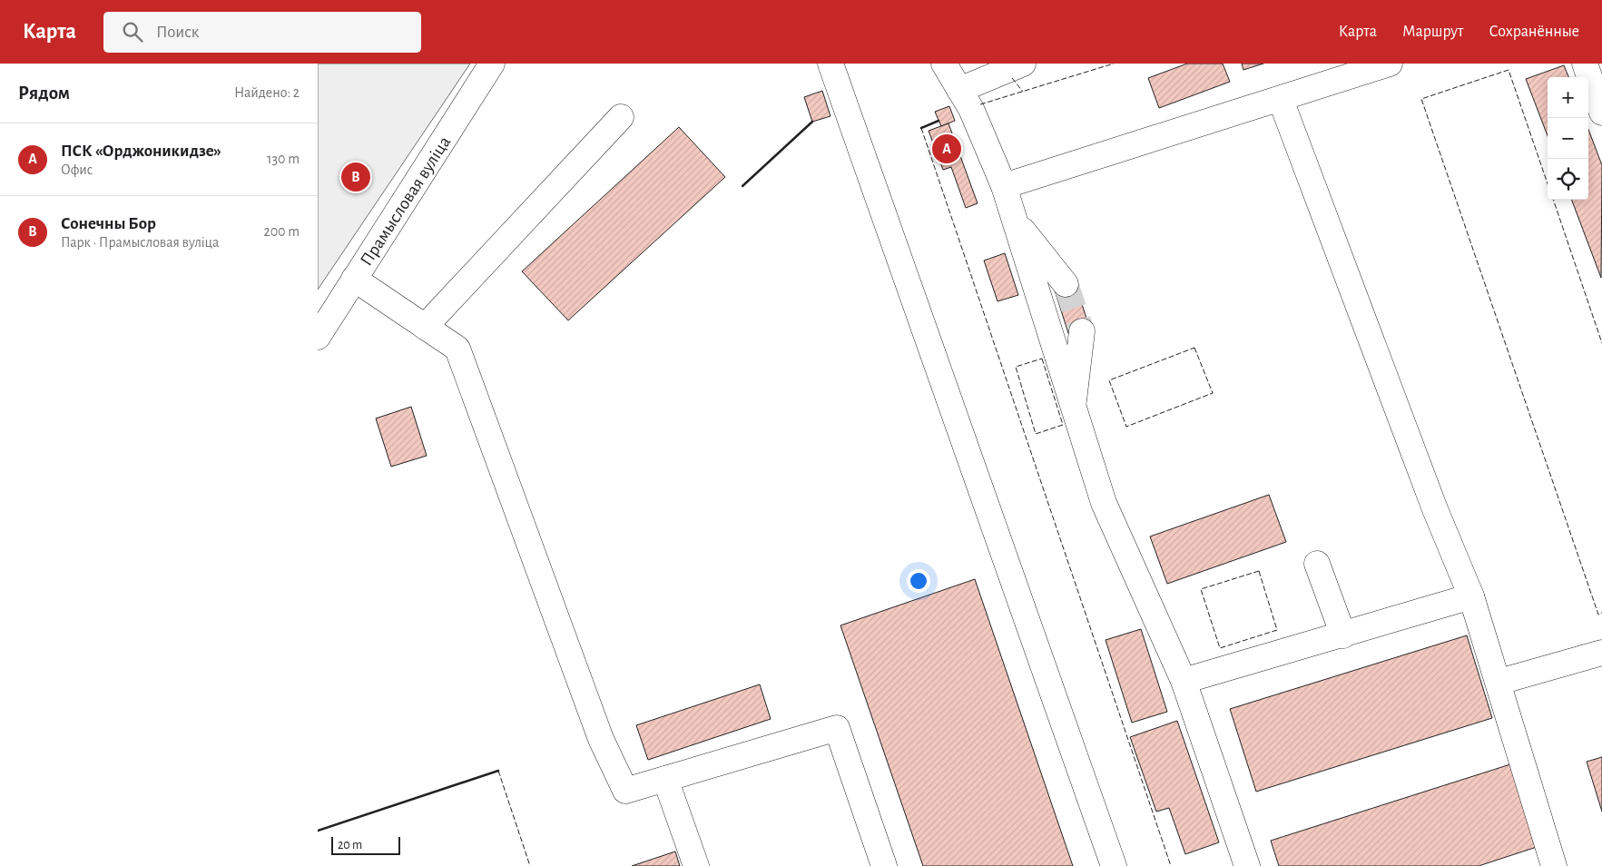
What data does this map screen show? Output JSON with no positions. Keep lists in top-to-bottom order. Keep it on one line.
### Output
{"streets":{"street":["Прамысловая вуліца"]},"scale_bar":"20 m","page":{"header":"Карта","search":"Поиск","nav":["Карта","Маршрут","Сохранённые"],"heading":["Рядом","Найдено: 2"],"map_buttons":["+","−"],"list":[{"mark":"A","name":"ПСК «Орджоникидзе»","note":"Офис","value":"130 m"},{"mark":"B","name":"Сонечны Бор","note":"Парк · Прамысловая вуліца","value":"200 m"}],"pins":["A","B"],"scale":"20 m"}}
